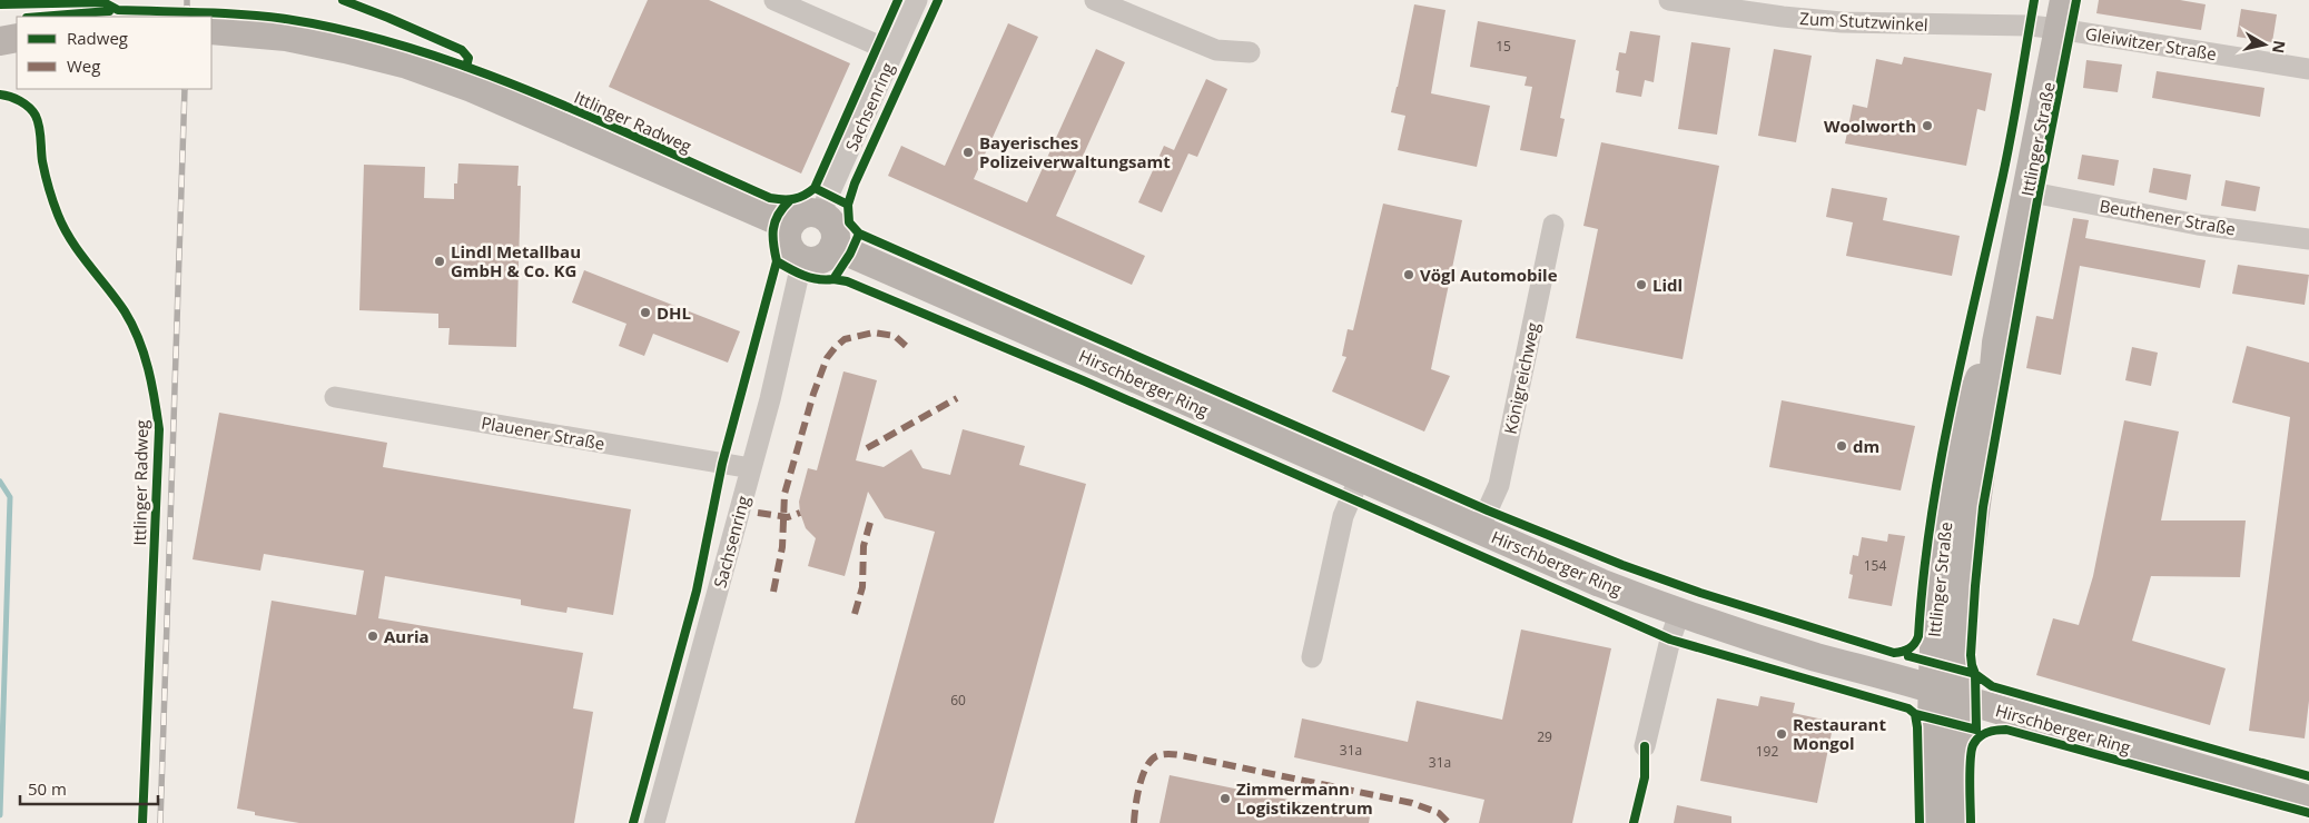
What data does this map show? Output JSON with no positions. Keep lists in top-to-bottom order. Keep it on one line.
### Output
{"streets":{"street":["Zum Stutzwinkel","Gleiwitzer Straße","Sachsenring","Ittlinger Straße","Beuthener Straße","Königreichweg","Hirschberger Ring","Plauener Straße"],"cycle path":["Ittlinger Radweg"]},"crossings":[["Zum Stutzwinkel","Gleiwitzer Straße"],["Zum Stutzwinkel","Ittlinger Straße"],["Gleiwitzer Straße","Ittlinger Straße"],["Sachsenring","Hirschberger Ring"],["Sachsenring","Plauener Straße"],["Ittlinger Straße","Beuthener Straße"],["Ittlinger Straße","Hirschberger Ring"],["Königreichweg","Hirschberger Ring"]],"places":["Woolworth","Bayerisches Polizeiverwaltungsamt","Lindl Metallbau GmbH & Co. KG","Vögl Automobile","Lidl","DHL","dm","Auria","Restaurant Mongol","Zimmermann Logistikzentrum"],"house_numbers":["15","154","60","29","31a","192","31a"],"legend":["Radweg","Weg"],"scale_bar":"50 m","north":"right"}
